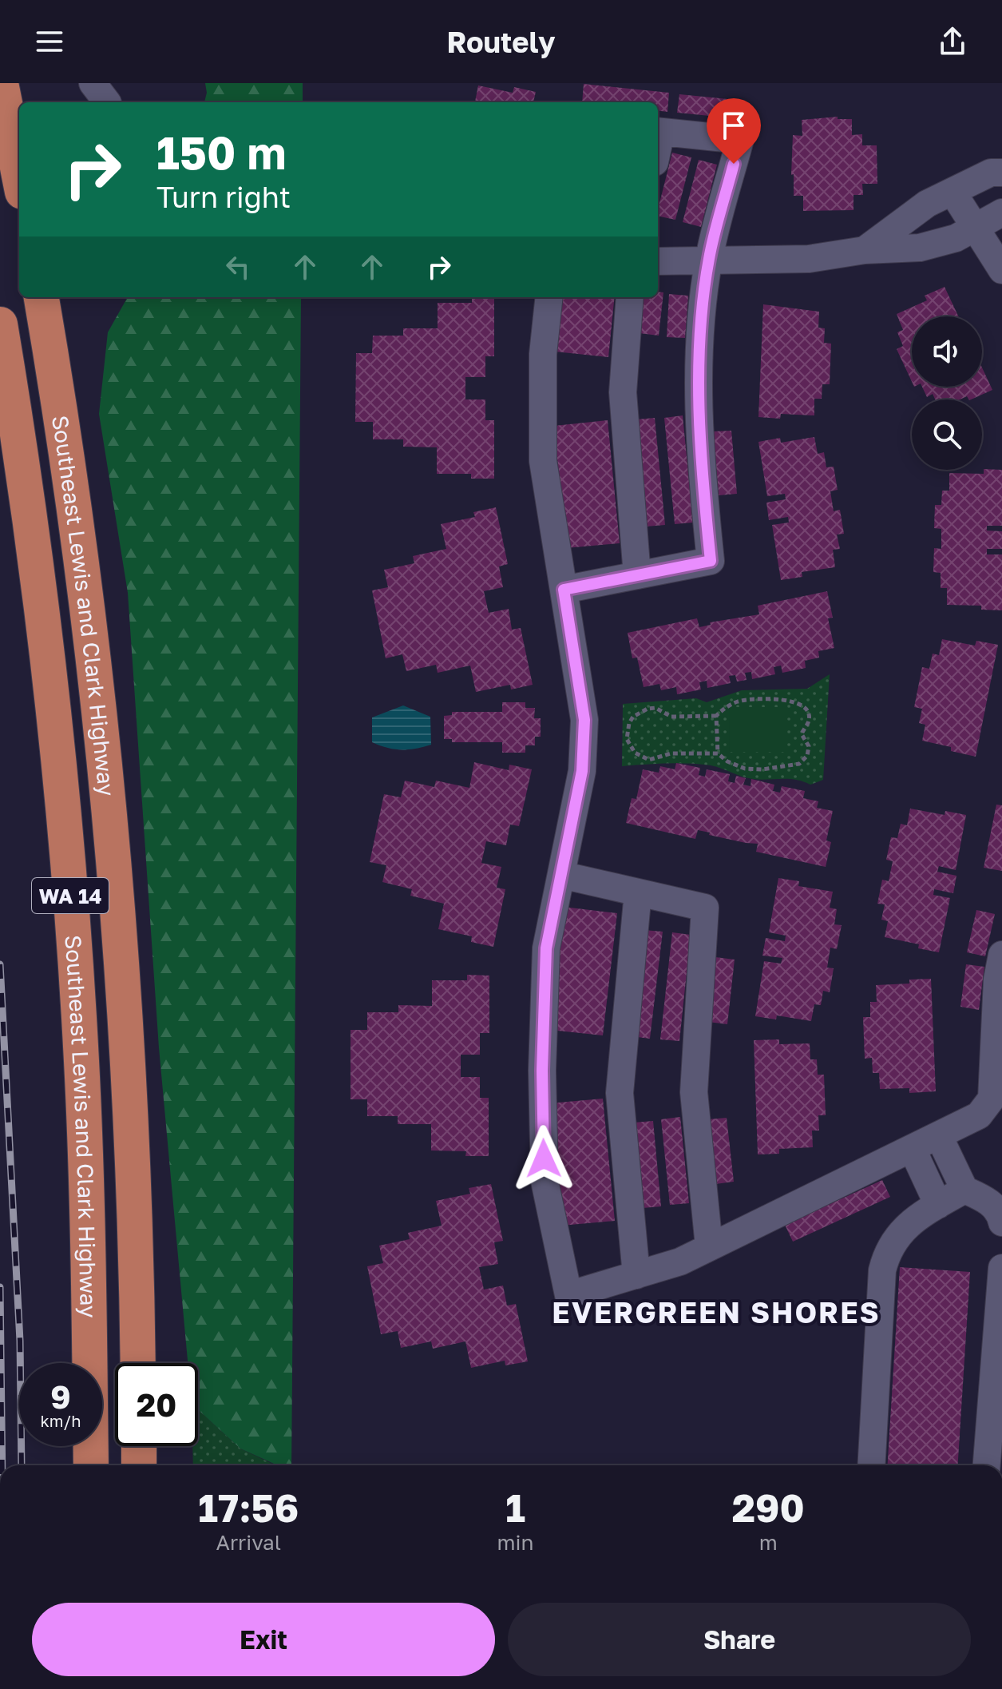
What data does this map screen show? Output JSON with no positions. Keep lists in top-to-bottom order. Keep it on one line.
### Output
{"streets":{"highway":["Southeast Lewis and Clark Highway","WA 14"]},"districts":["EVERGREEN SHORES"],"page":{"header":"Routely","turn":["150 m","Turn right"],"speed":"9 km/h","limit":"20","eta":["17:56","Arrival","1","min","290","m"],"buttons":["Exit","Share"]}}
